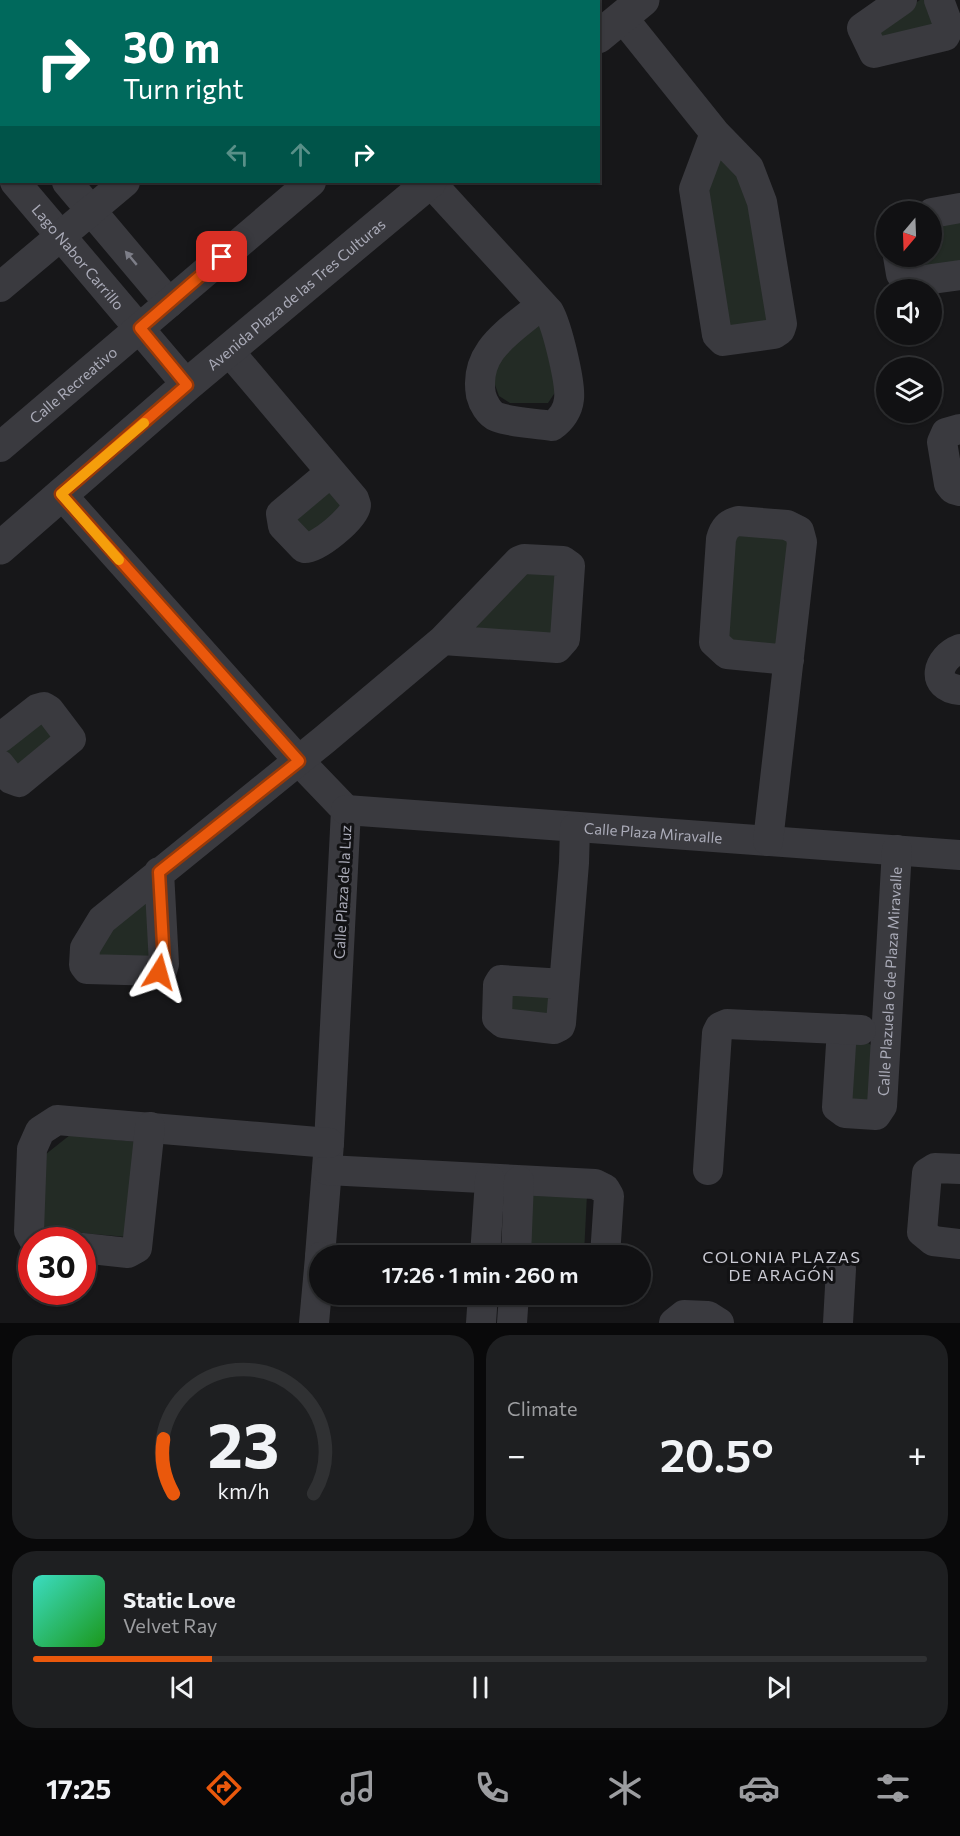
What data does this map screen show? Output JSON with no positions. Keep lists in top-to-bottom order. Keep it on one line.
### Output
{"streets":{"street":["Lago Nabor Carrillo","Avenida Plaza de las Tres Culturas","Calle Recreativo","Calle Plaza Miravalle","Calle Plaza de la Luz","Calle Plazuela 6 de Plaza Miravalle"]},"crossings":[["Lago Nabor Carrillo","Avenida Plaza de las Tres Culturas"],["Lago Nabor Carrillo","Calle Recreativo"],["Avenida Plaza de las Tres Culturas","Calle Plaza de la Luz"],["Calle Plaza Miravalle","Calle Plaza de la Luz"],["Calle Plaza Miravalle","Calle Plazuela 6 de Plaza Miravalle"]],"districts":["COLONIA PLAZAS DE ARAGÓN"],"north":"bottom","page":{"turn":["30 m","Turn right"],"limit":"30","trip":"17:26 · 1 min · 260 m","tile":"Climate","heat":["−","20.5°","+"],"song":["Static Love","Velvet Ray"],"tabs":"17:25","gauge":["23","km/h"]}}
